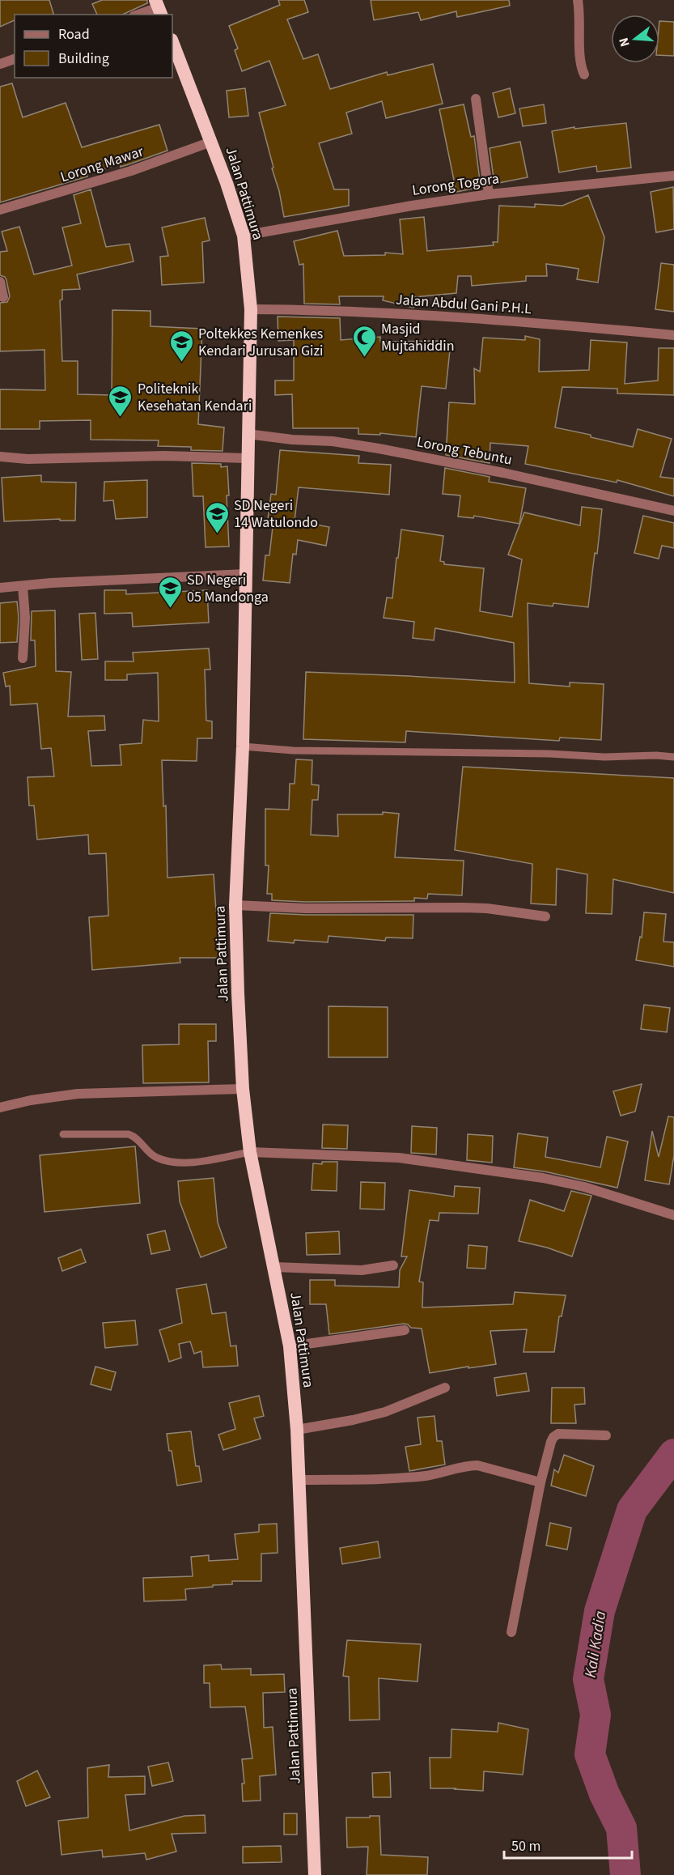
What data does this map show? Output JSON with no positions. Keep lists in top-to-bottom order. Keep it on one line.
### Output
{"streets":{"highway":["Jalan Pattimura"],"street":["Lorong Mawar","Lorong Togora","Jalan Abdul Gani P.H.L","Lorong Tebuntu"]},"crossings":[["Lorong Mawar","Jalan Pattimura"],["Lorong Togora","Jalan Pattimura"],["Jalan Pattimura","Jalan Abdul Gani P.H.L"],["Jalan Pattimura","Lorong Tebuntu"]],"water":["Kali Kadia"],"places":{"mosque":["Masjid Mujtahiddin"],"school or university":["Poltekkes Kemenkes Kendari Jurusan Gizi","Politeknik Kesehatan Kendari","SD Negeri 14 Watulondo","SD Negeri 05 Mandonga"]},"legend":["Road","Building"],"scale_bar":"50 m","north":"left"}
